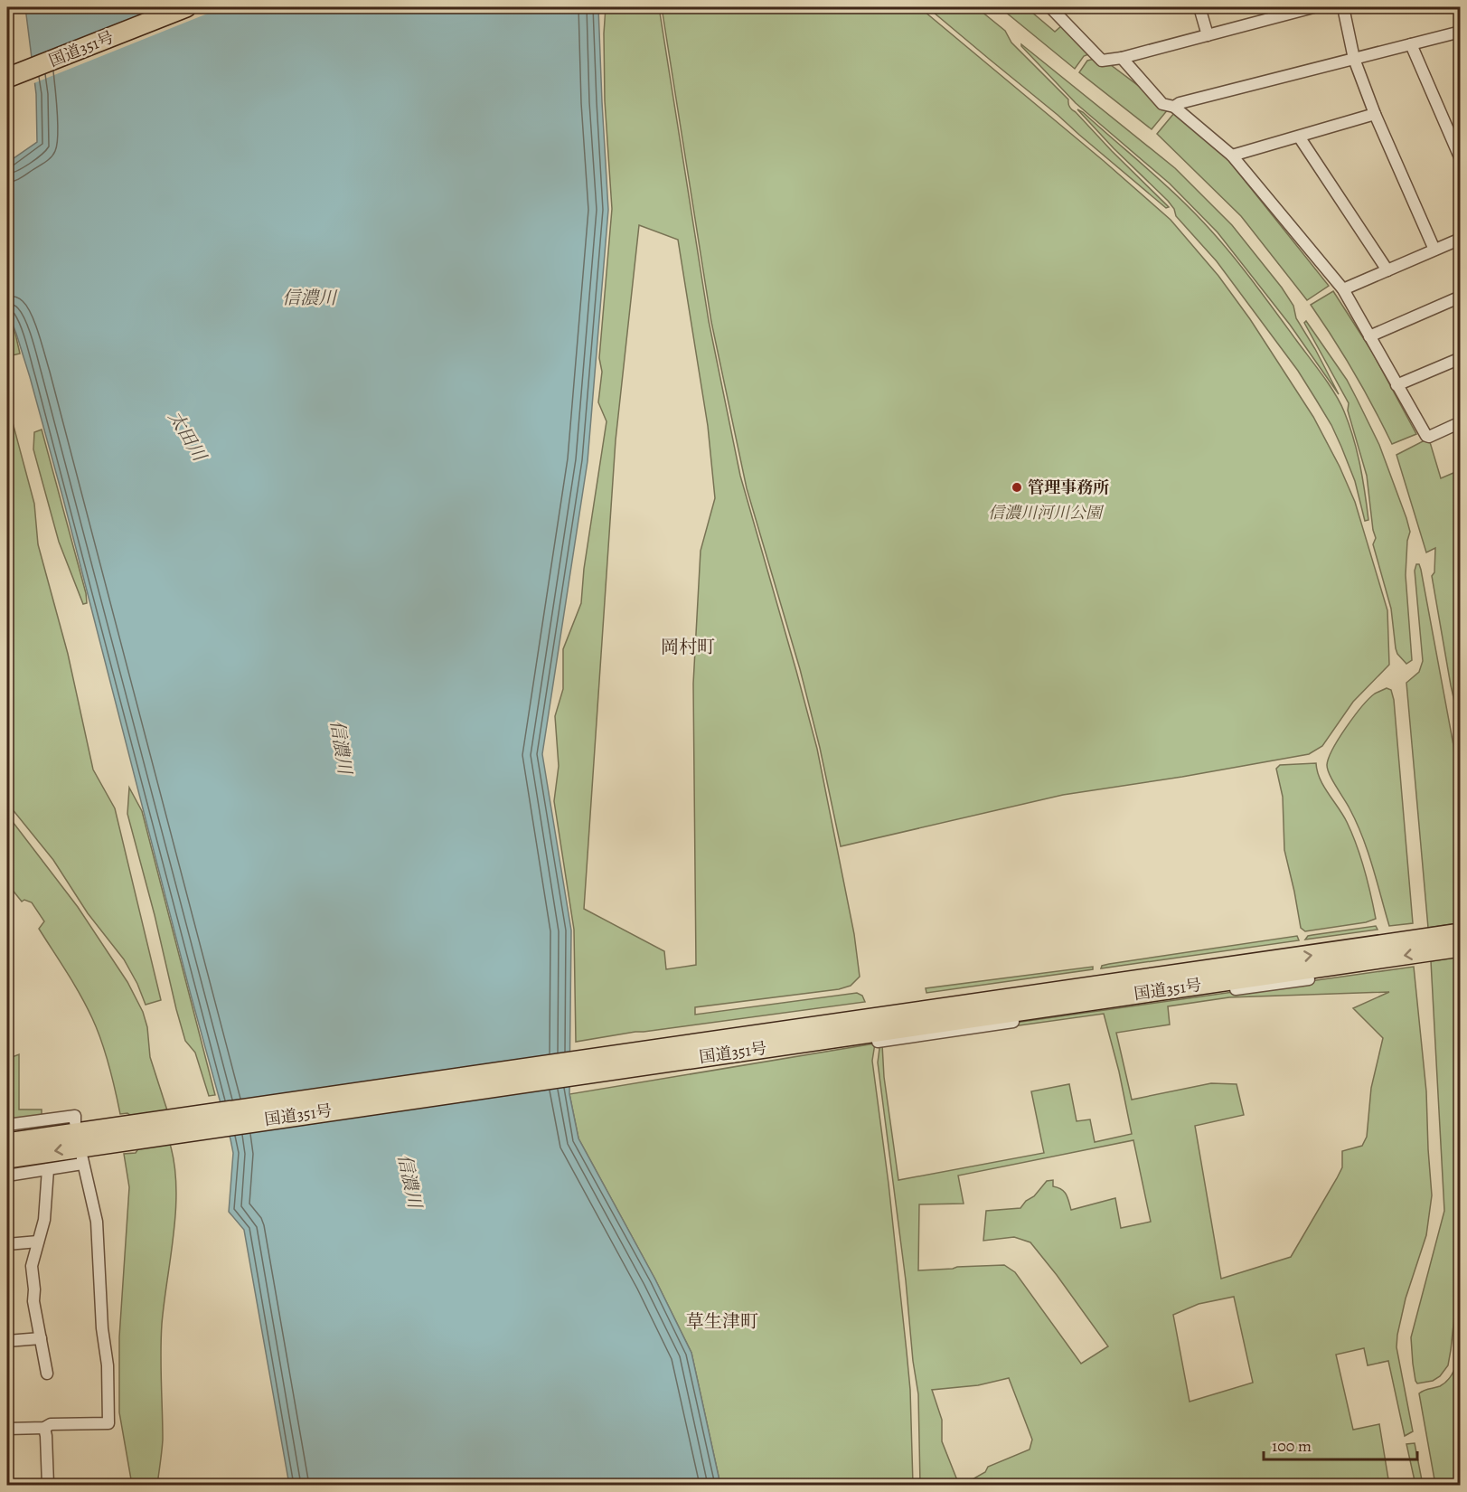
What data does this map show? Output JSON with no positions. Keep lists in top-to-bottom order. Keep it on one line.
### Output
{"streets":{"highway":["国道351号"]},"districts":["岡村町","草生津町"],"water":["信濃川","太田川"],"parks":["信濃川河川公園"],"places":["管理事務所"],"scale_bar":"100 m"}
